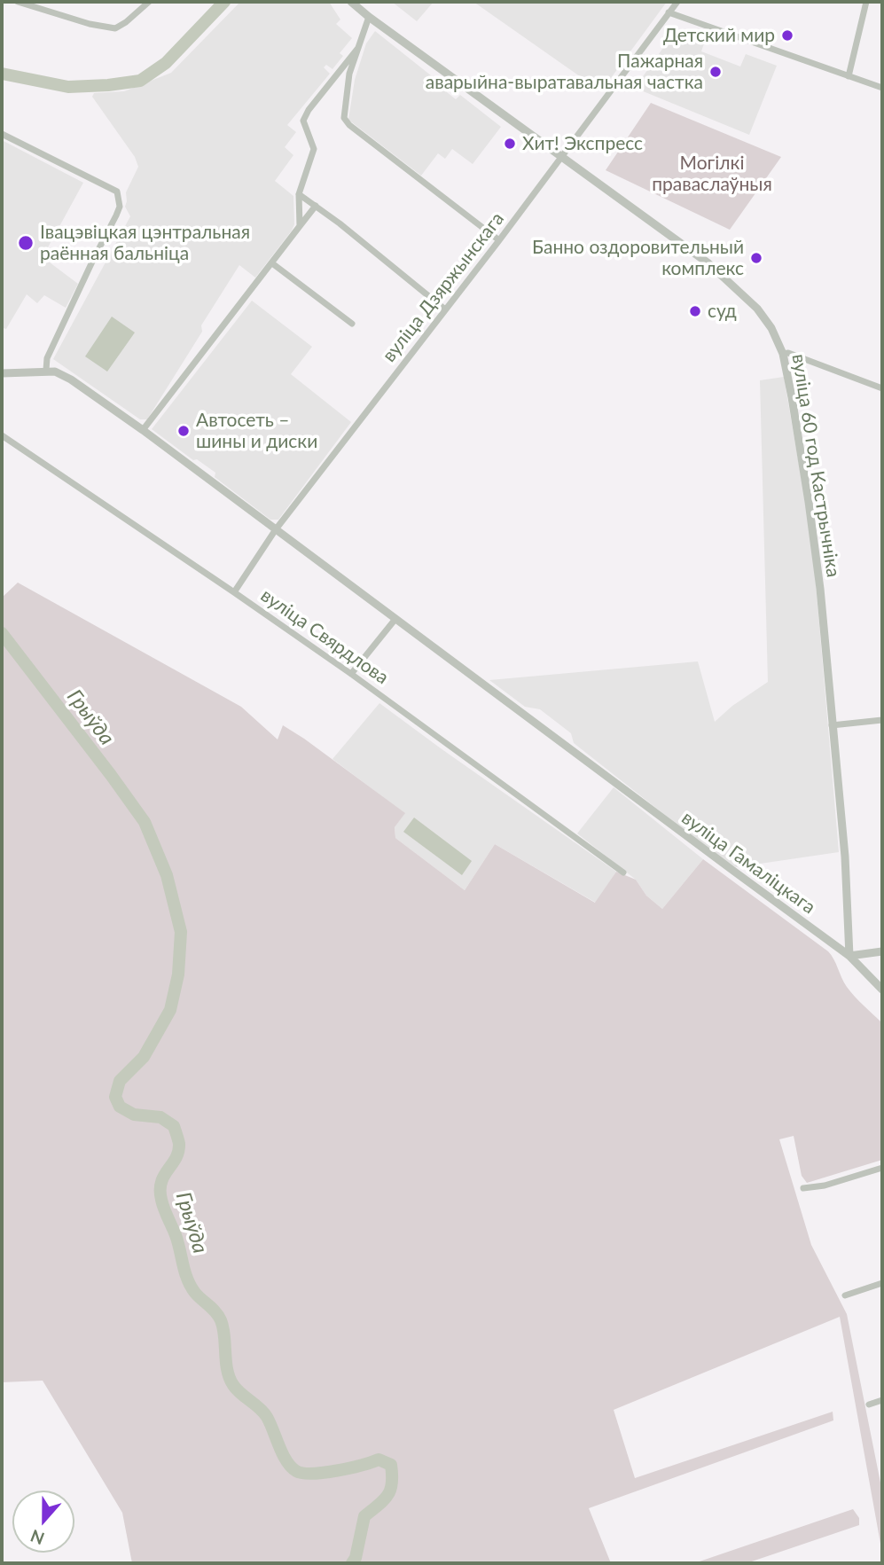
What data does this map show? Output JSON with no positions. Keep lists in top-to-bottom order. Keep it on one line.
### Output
{"streets":{"street":["вуліца Дзяржынскага","вуліца 60 год Кастрычніка","вуліца Свярдлова","вуліца Гамаліцкага"]},"crossings":[["вуліца Дзяржынскага","вуліца 60 год Кастрычніка"],["вуліца Дзяржынскага","вуліца Свярдлова"],["вуліца 60 год Кастрычніка","вуліца Гамаліцкага"]],"water":["Грыўда"],"parks":["Могілкі праваслаўныя"],"places":["Детский мир","Пажарная аварыйна-выратавальная частка","Хит! Экспресс","Івацэвіцкая цэнтральная раённая бальніца","Банно оздоровительный комплекс","суд","Автосеть – шины и диски"],"north":"bottom"}
